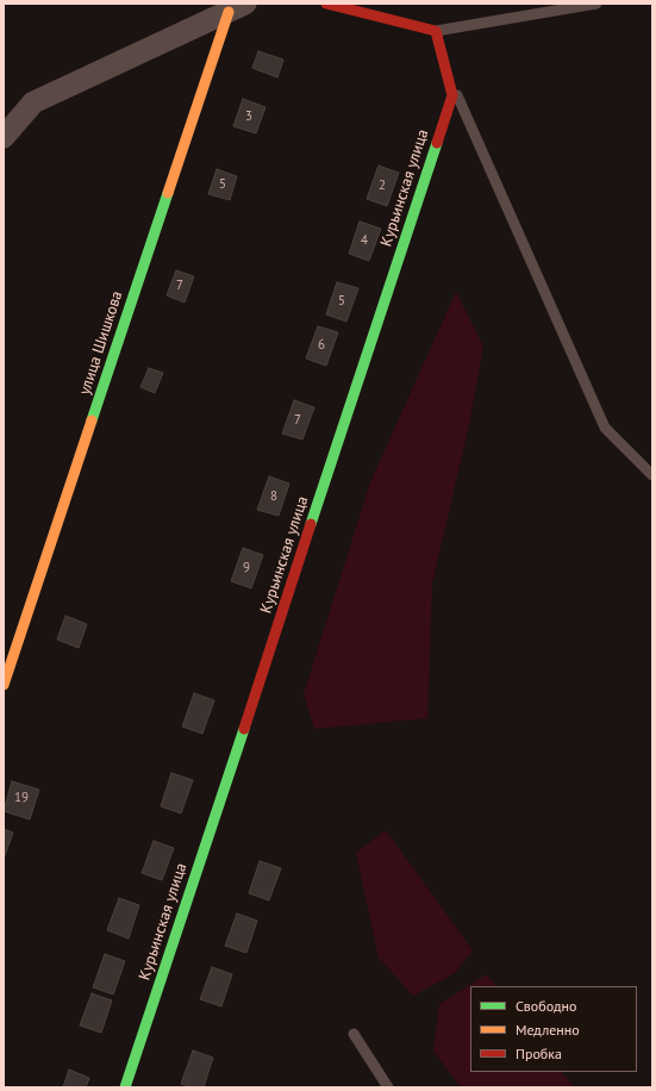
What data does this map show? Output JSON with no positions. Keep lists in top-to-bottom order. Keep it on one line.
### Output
{"streets":{"street":["Курьинская улица","улица Шишкова"]},"house_numbers":["3","5","2","4","7","5","6","7","8","9","19"],"legend":["Свободно","Медленно","Пробка"]}
